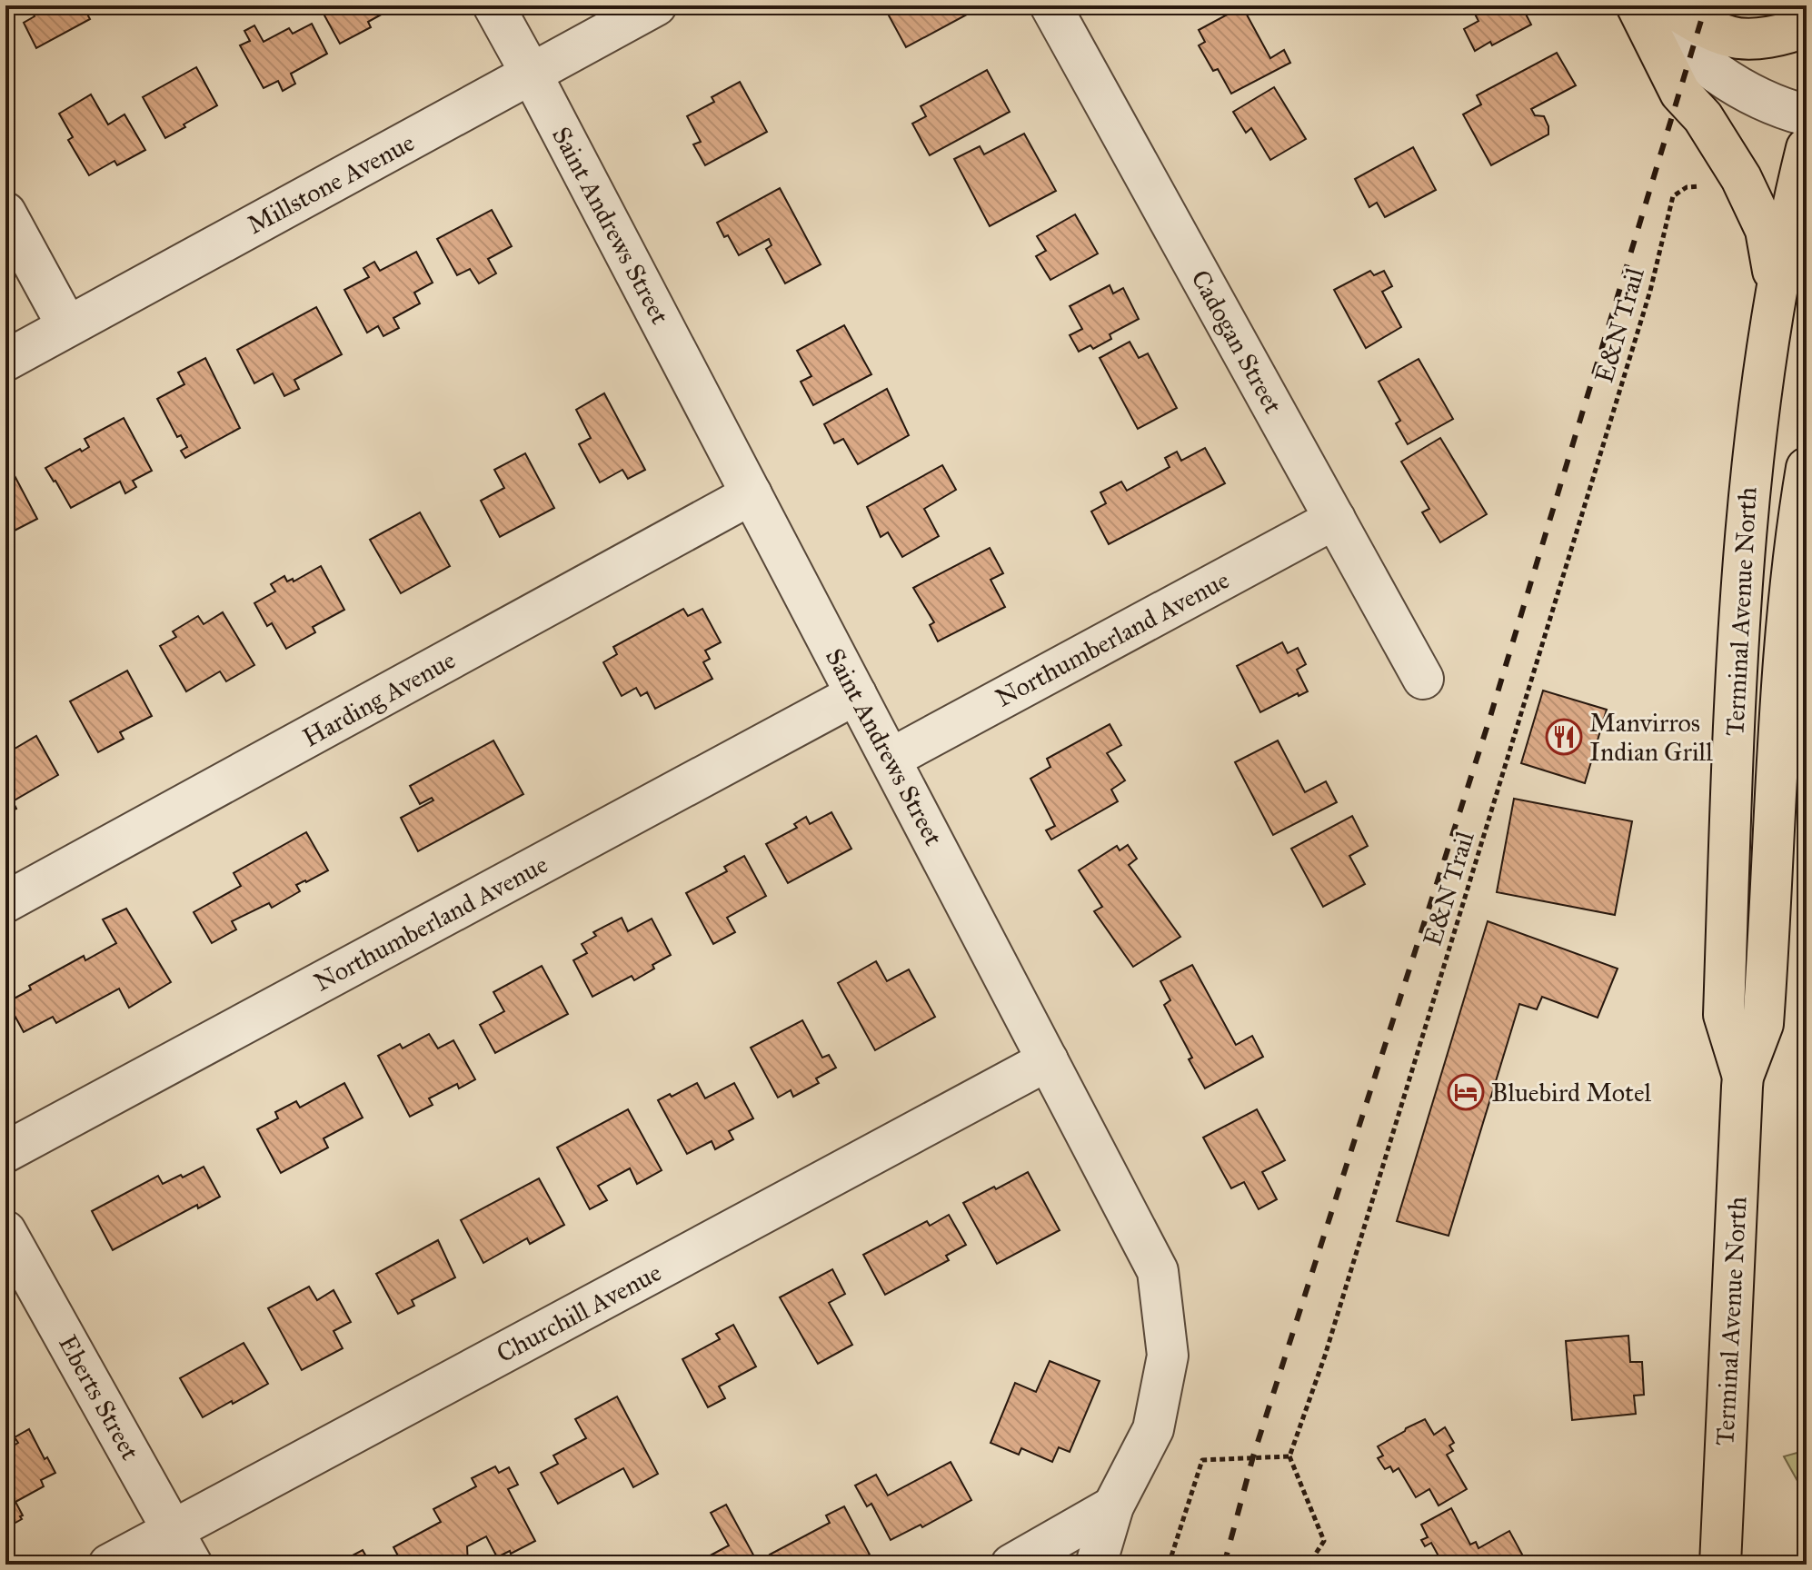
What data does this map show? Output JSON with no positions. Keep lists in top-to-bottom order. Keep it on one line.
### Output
{"streets":{"main road":["Terminal Avenue North"],"street":["Millstone Avenue","Saint Andrews Street","Cadogan Street","Northumberland Avenue","Harding Avenue","Churchill Avenue","Eberts Street"],"path":["E&N Trail"]},"crossings":[["Millstone Avenue","Saint Andrews Street"],["Saint Andrews Street","Northumberland Avenue"],["Saint Andrews Street","Harding Avenue"],["Saint Andrews Street","Churchill Avenue"],["Cadogan Street","Northumberland Avenue"],["Churchill Avenue","Eberts Street"]],"places":{"restaurant":["Manvirros Indian Grill"],"hotel":["Bluebird Motel"]}}
